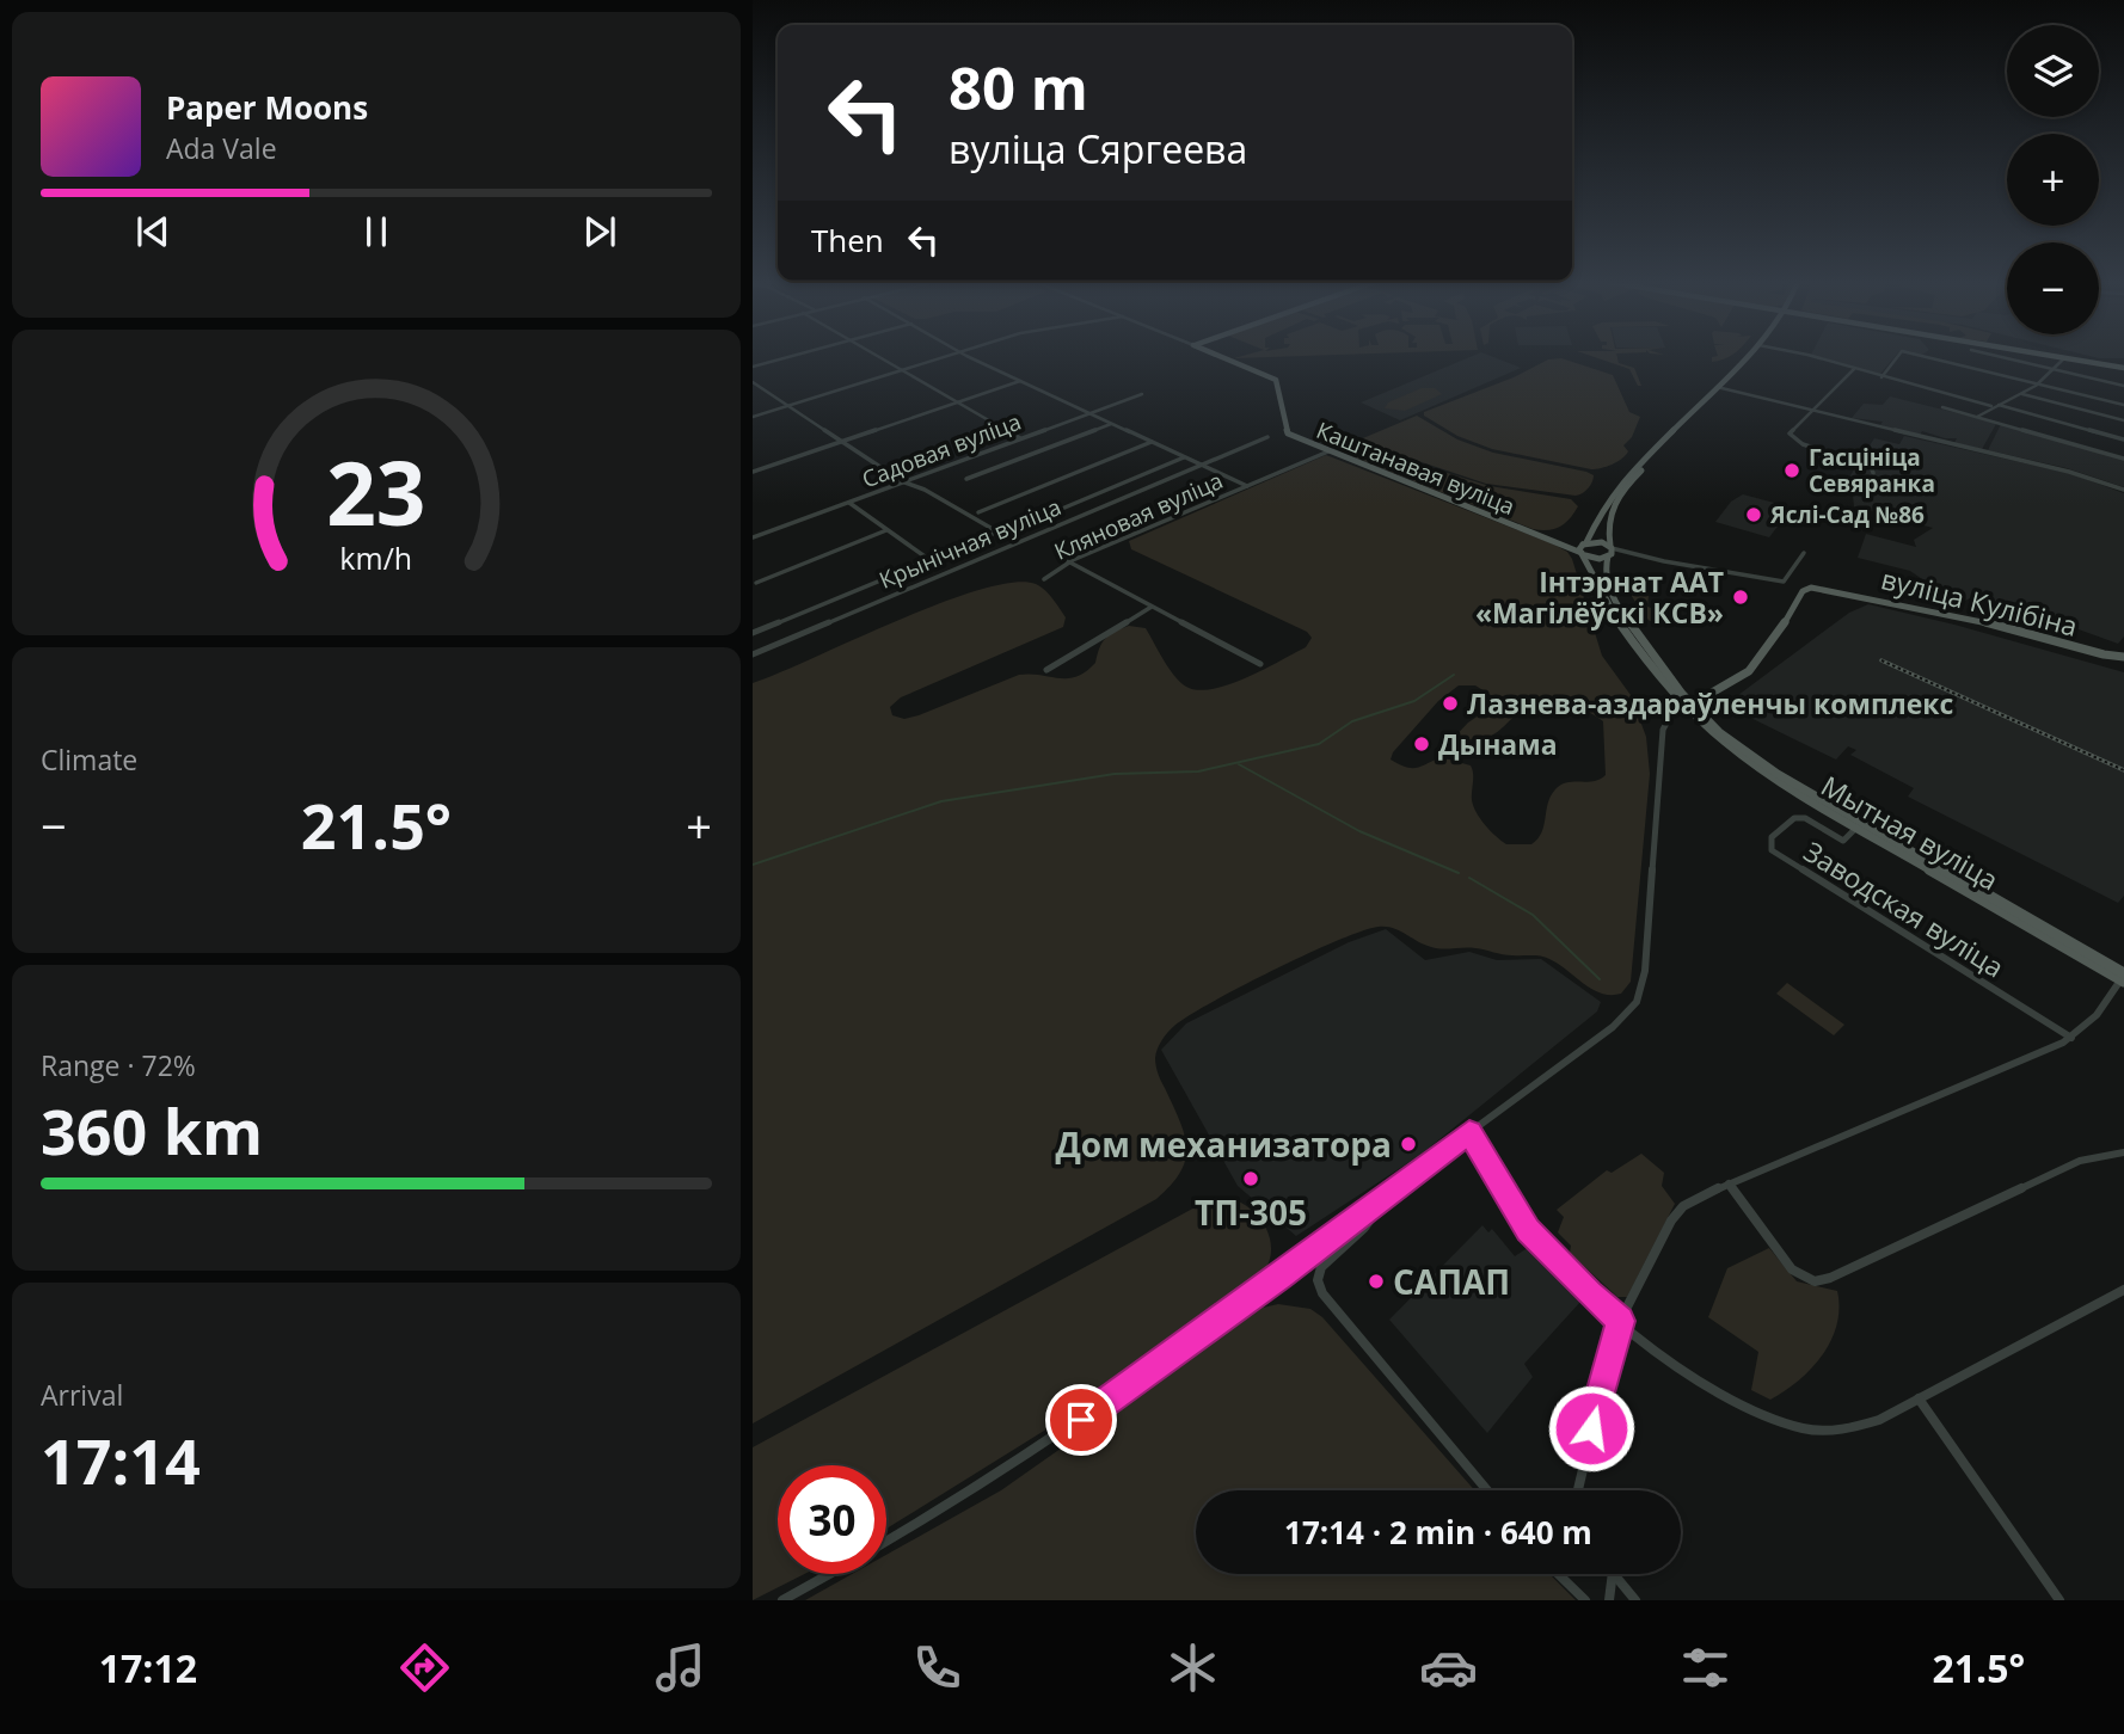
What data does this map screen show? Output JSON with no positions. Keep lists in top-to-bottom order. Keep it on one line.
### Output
{"streets":{"main road":["Каштанавая вуліца","вуліца Кулібіна","Мытная вуліца"],"street":["Садовая вуліца","Кляновая вуліца","Крынічная вуліца","Заводская вуліца"]},"crossings":[["Каштанавая вуліца","Кляновая вуліца"],["вуліца Кулібіна","Мытная вуліца"],["Мытная вуліца","Заводская вуліца"]],"places":["Гасцініца Севяранка","Яслі-Сад №86","Інтэрнат ААТ «Магілёўскі КСВ»","Лазнева-аздараўленчы комплекс","Дынама","Дом механизатора","ТП-305","САПАП"],"page":{"map_buttons":["+","−"],"turn":["80 m","вуліца Сяргеева"],"song":["Paper Moons","Ada Vale"],"then":"Then","tile":["Climate",["Range · 72%","360 km"],["Arrival","17:14"]],"heat":["−","21.5°","+"],"limit":"30","trip":"17:14 · 2 min · 640 m","tabs":["17:12","21.5°"],"gauge":["23","km/h"]}}
